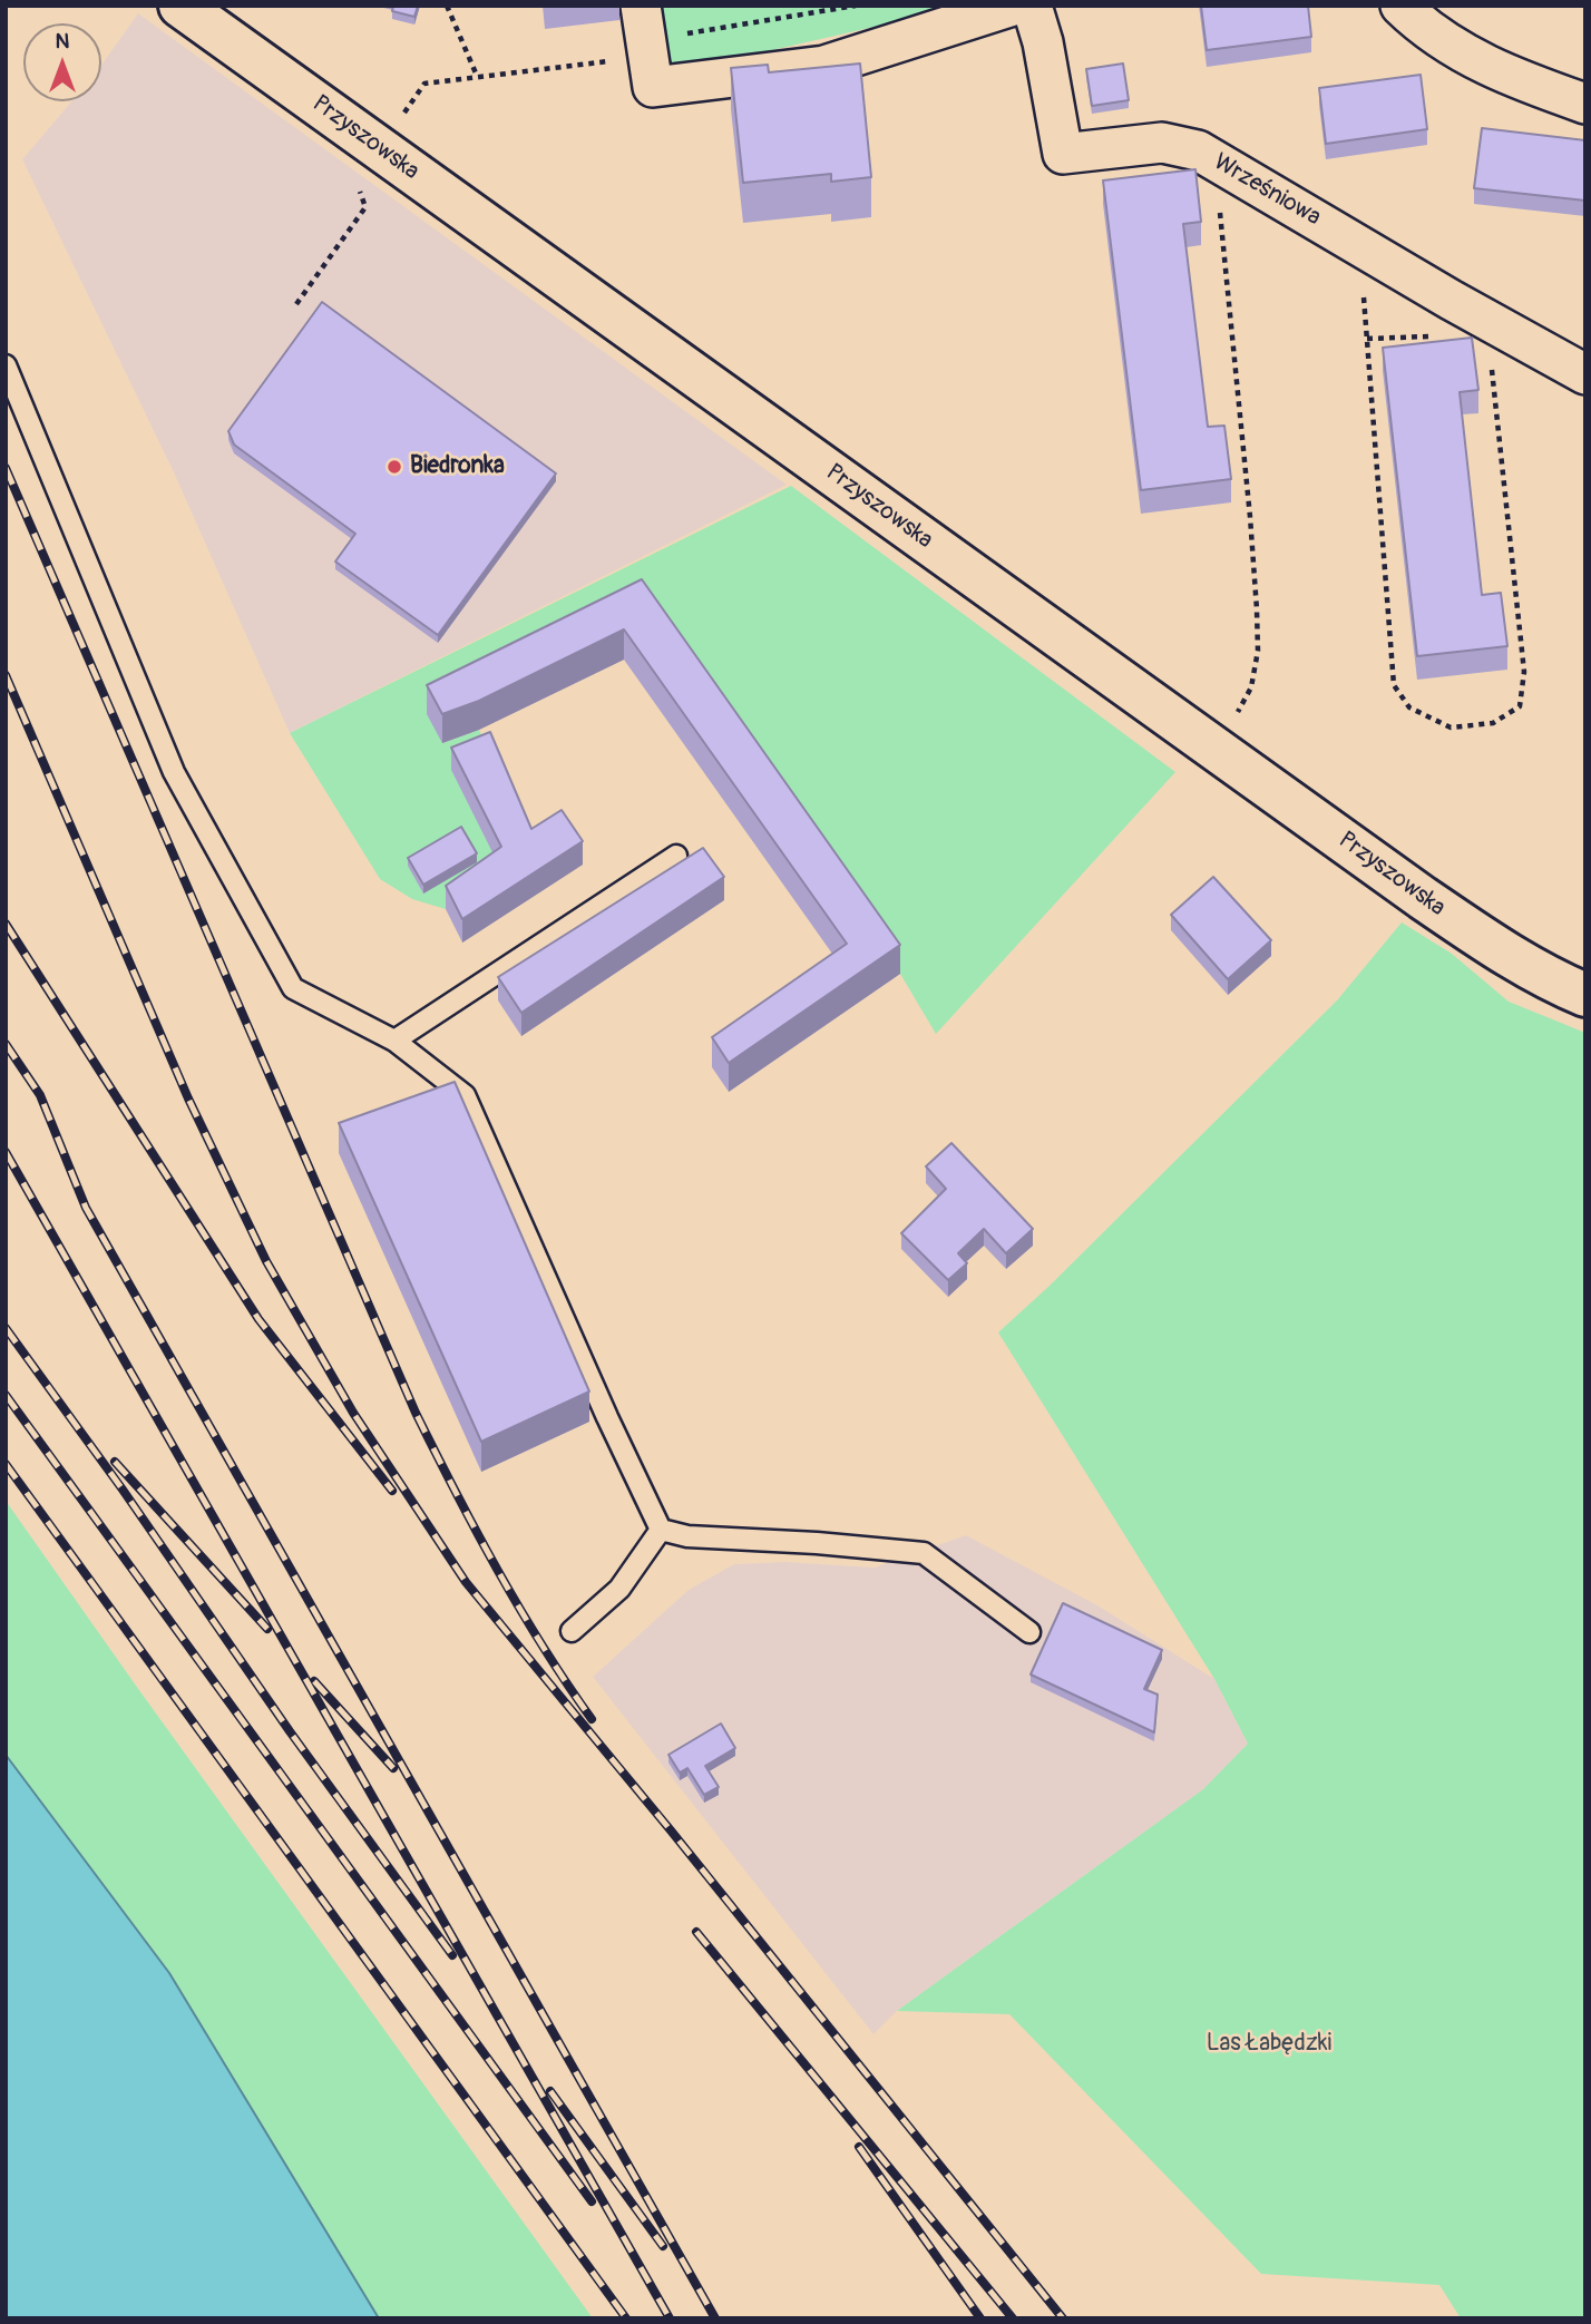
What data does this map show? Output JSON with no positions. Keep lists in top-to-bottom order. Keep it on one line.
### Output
{"streets":{"street":["Przyszowska","Wrześniowa"]},"parks":["Las Łabędzki"],"places":["Biedronka"],"north":"top"}
